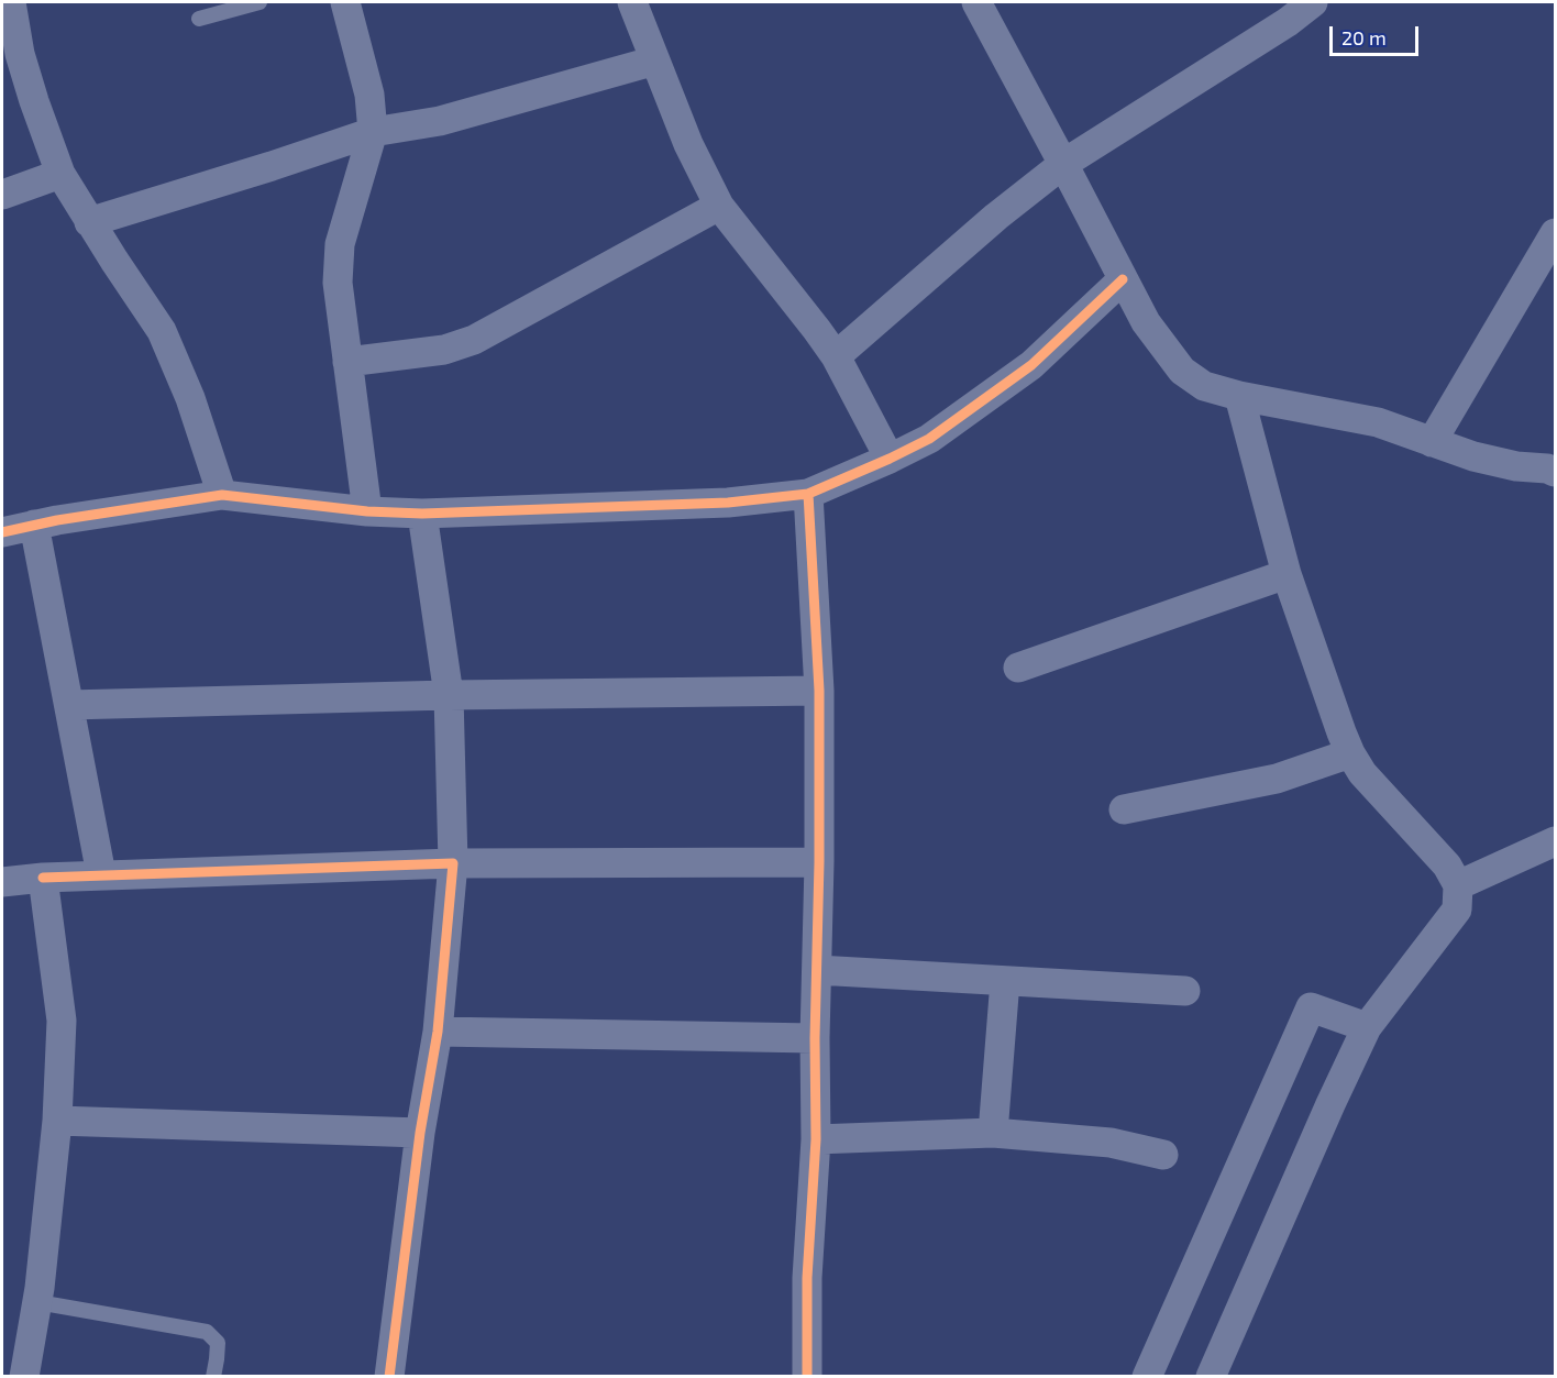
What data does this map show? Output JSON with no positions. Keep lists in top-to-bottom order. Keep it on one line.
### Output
{"scale_bar":"20 m"}
